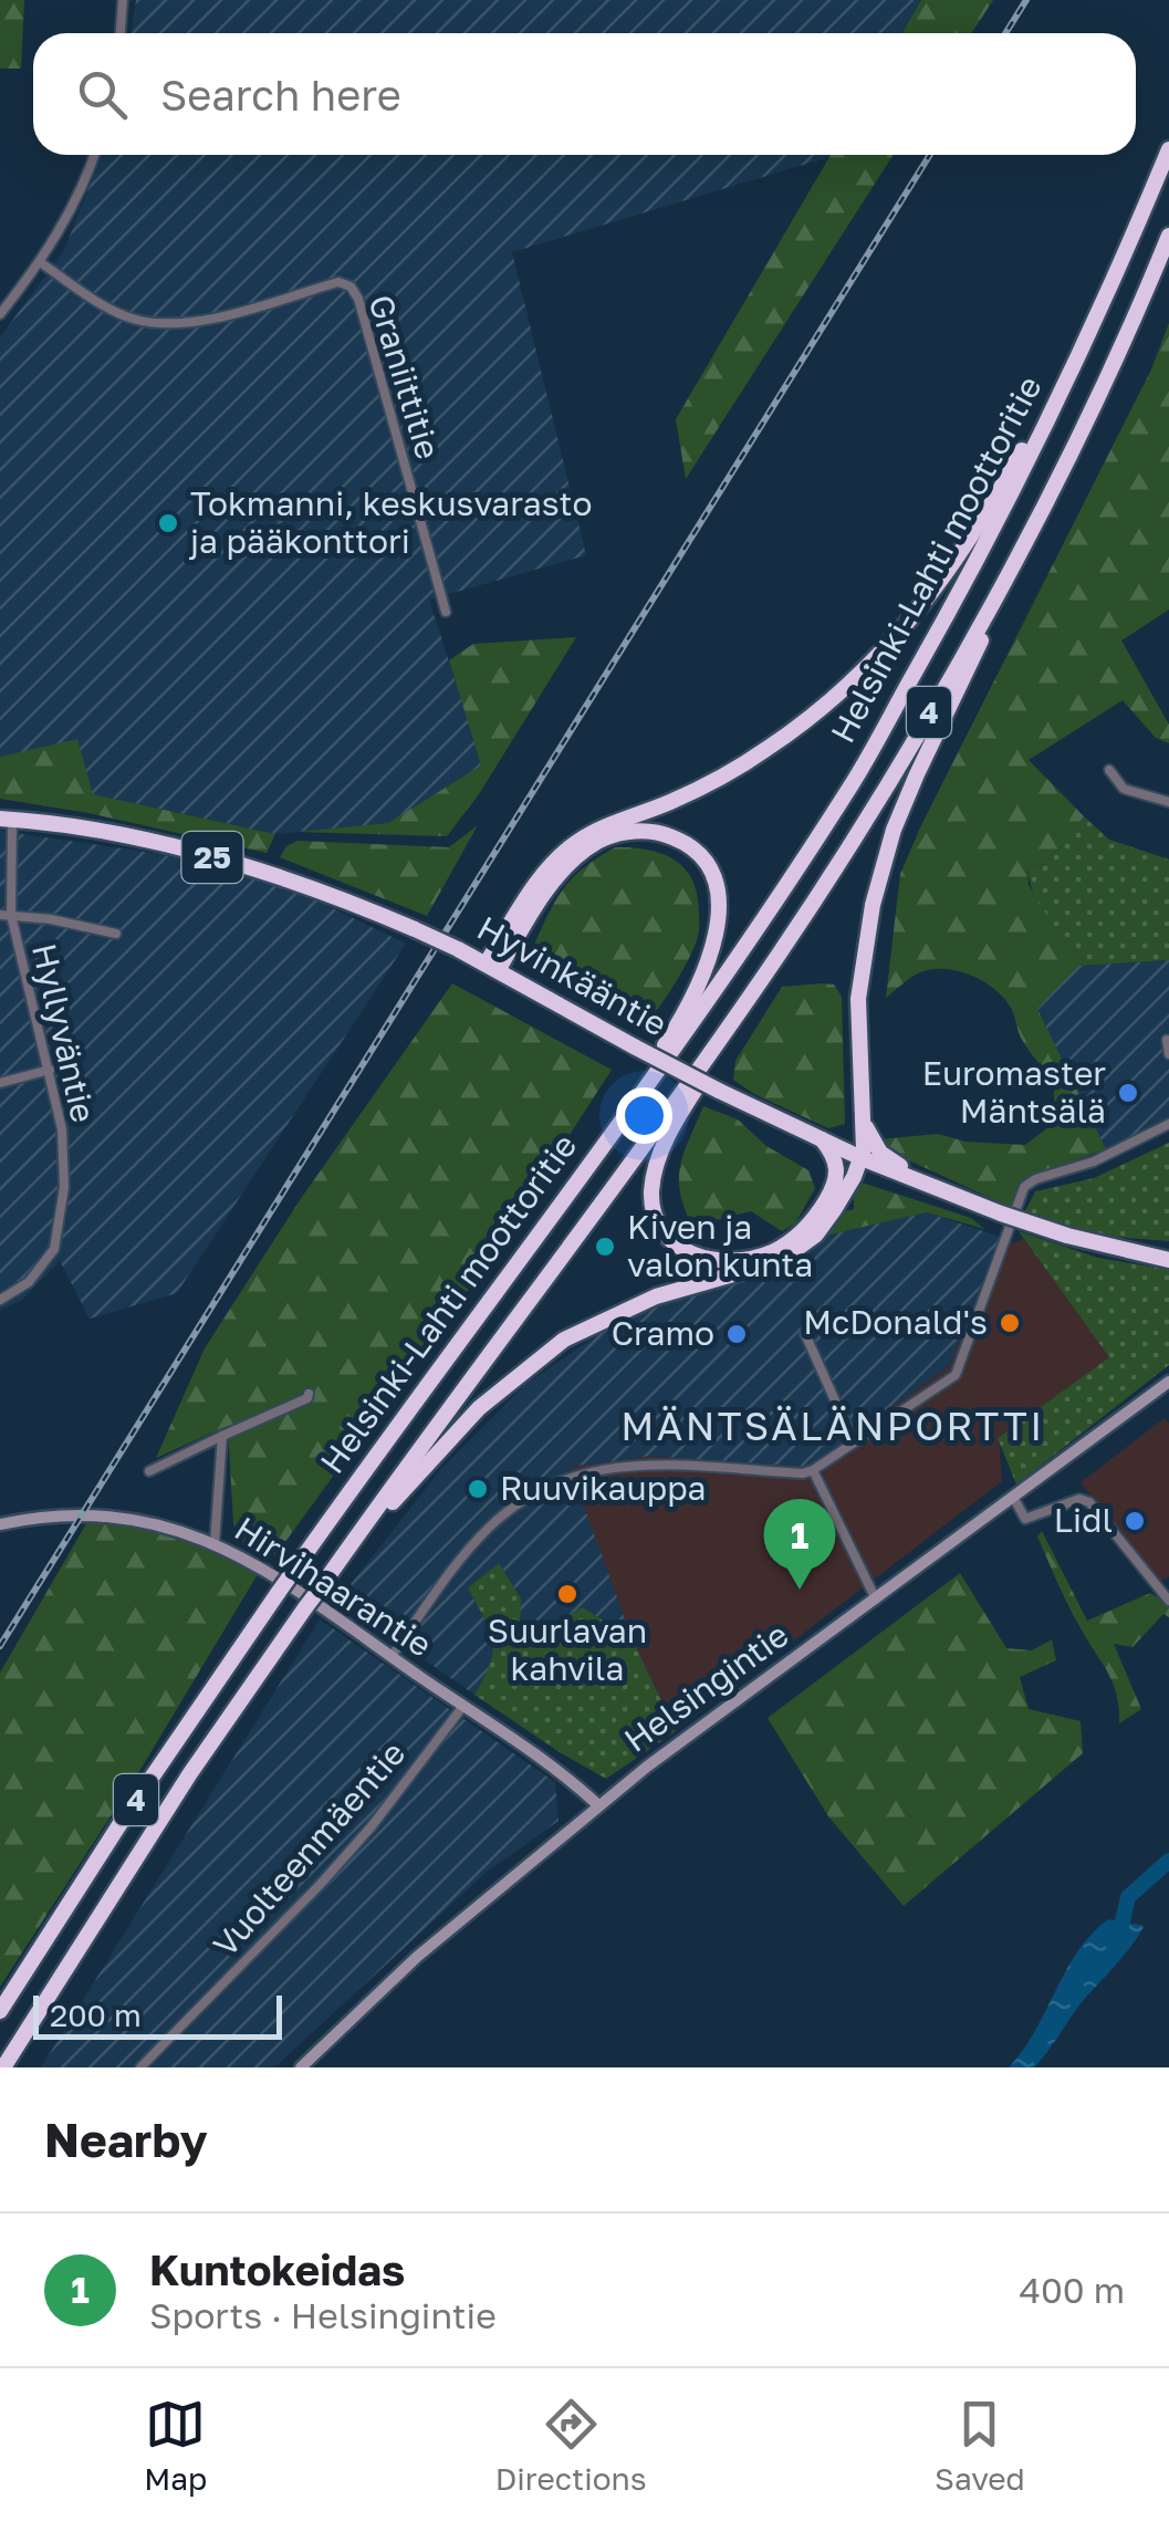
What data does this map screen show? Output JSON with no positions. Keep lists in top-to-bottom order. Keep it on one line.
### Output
{"streets":{"highway":["Helsinki-Lahti moottoritie","4","25","Hyvinkääntie"],"main road":["Hirvihaarantie","Helsingintie"],"street":["Graniittitie","Hyllyväntie","Vuolteenmäentie"]},"crossings":[["Hyvinkääntie","Hyllyväntie"],["Hirvihaarantie","Helsingintie"],["Hirvihaarantie","Vuolteenmäentie"]],"districts":["MÄNTSÄLÄNPORTTI"],"places":["Tokmanni, keskusvarasto ja pääkonttori","Euromaster Mäntsälä","Kiven ja valon kunta","McDonald's","Cramo","Ruuvikauppa","Lidl","Suurlavan kahvila"],"scale_bar":"200 m","page":{"search":"Search here","pins":"1","scale":"200 m","heading":"Nearby","list":[{"mark":"1","name":"Kuntokeidas","note":"Sports · Helsingintie","value":"400 m"}],"nav":["Map","Directions","Saved"]}}
